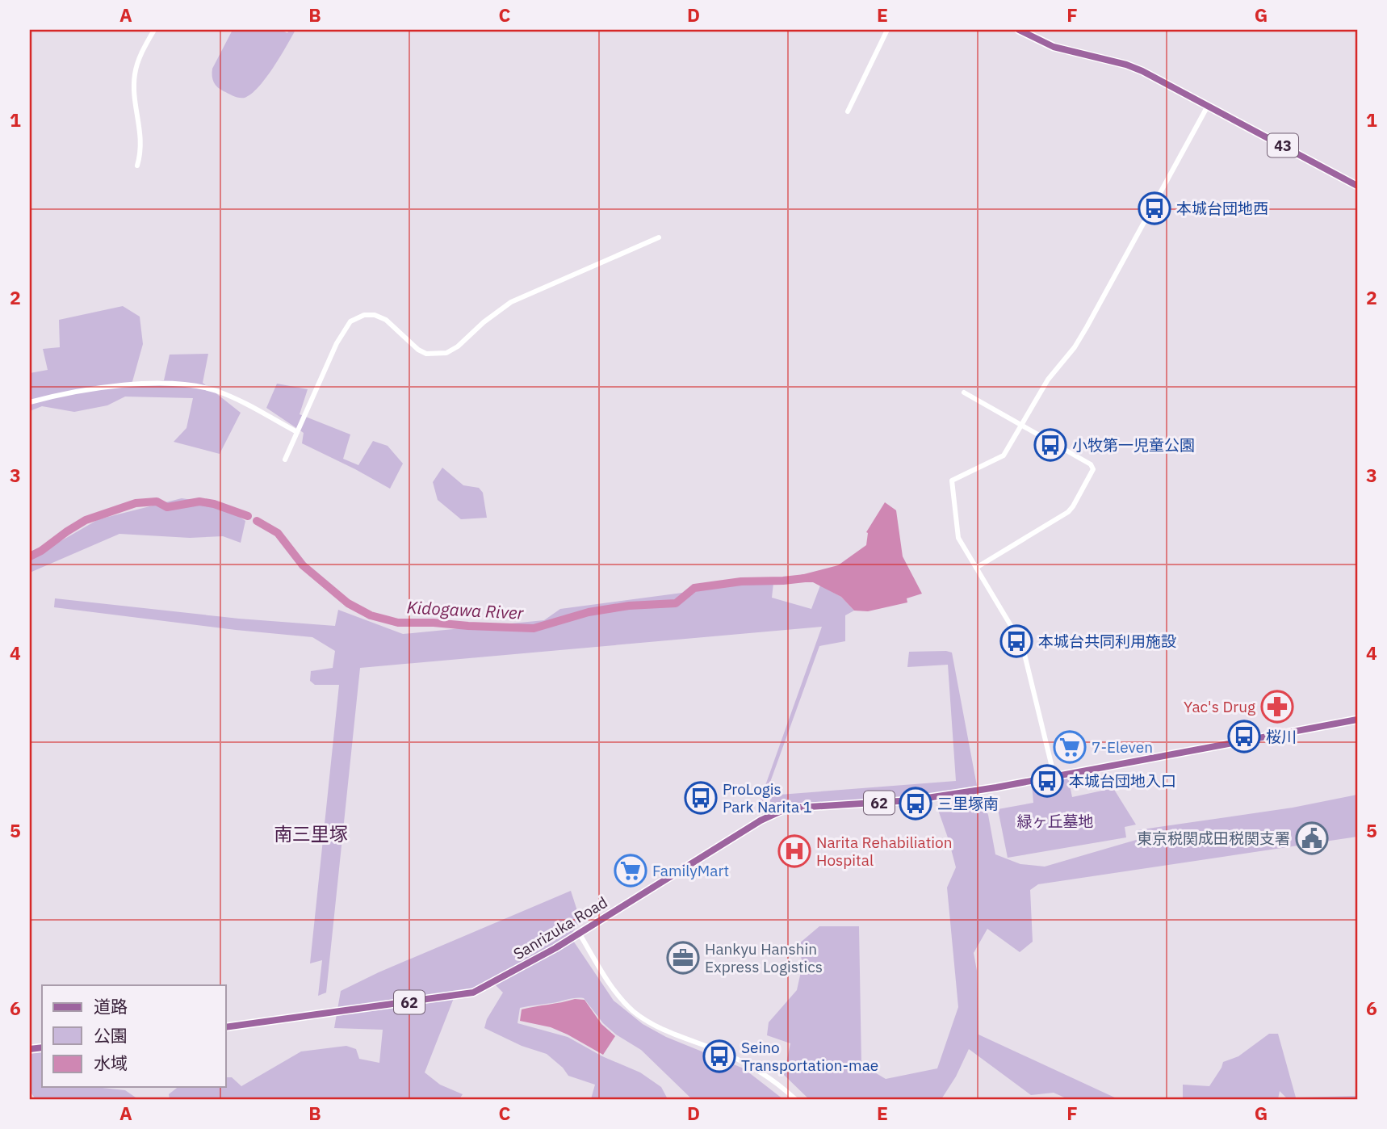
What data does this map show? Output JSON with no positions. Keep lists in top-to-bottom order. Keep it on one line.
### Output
{"streets":{"main road":["43","62","Sanrizuka Road"]},"districts":["南三里塚"],"water":["Kidogawa River"],"parks":["緑ヶ丘墓地"],"places":{"bus stop":["本城台団地西","小牧第一児童公園","本城台共同利用施設","桜川","本城台団地入口","ProLogis Park Narita 1","三里塚南","Seino Transportation-mae"],"pharmacy":["Yac's Drug"],"supermarket":["7-Eleven","FamilyMart"],"public building":["東京税関成田税関支署"],"hospital":["Narita Rehabiliation Hospital"],"office":["Hankyu Hanshin Express Logistics"]},"legend":["道路","公園","水域"],"grid":{"columns":["A","B","C","D","E","F","G"],"rows":["1","2","3","4","5","6"]}}
